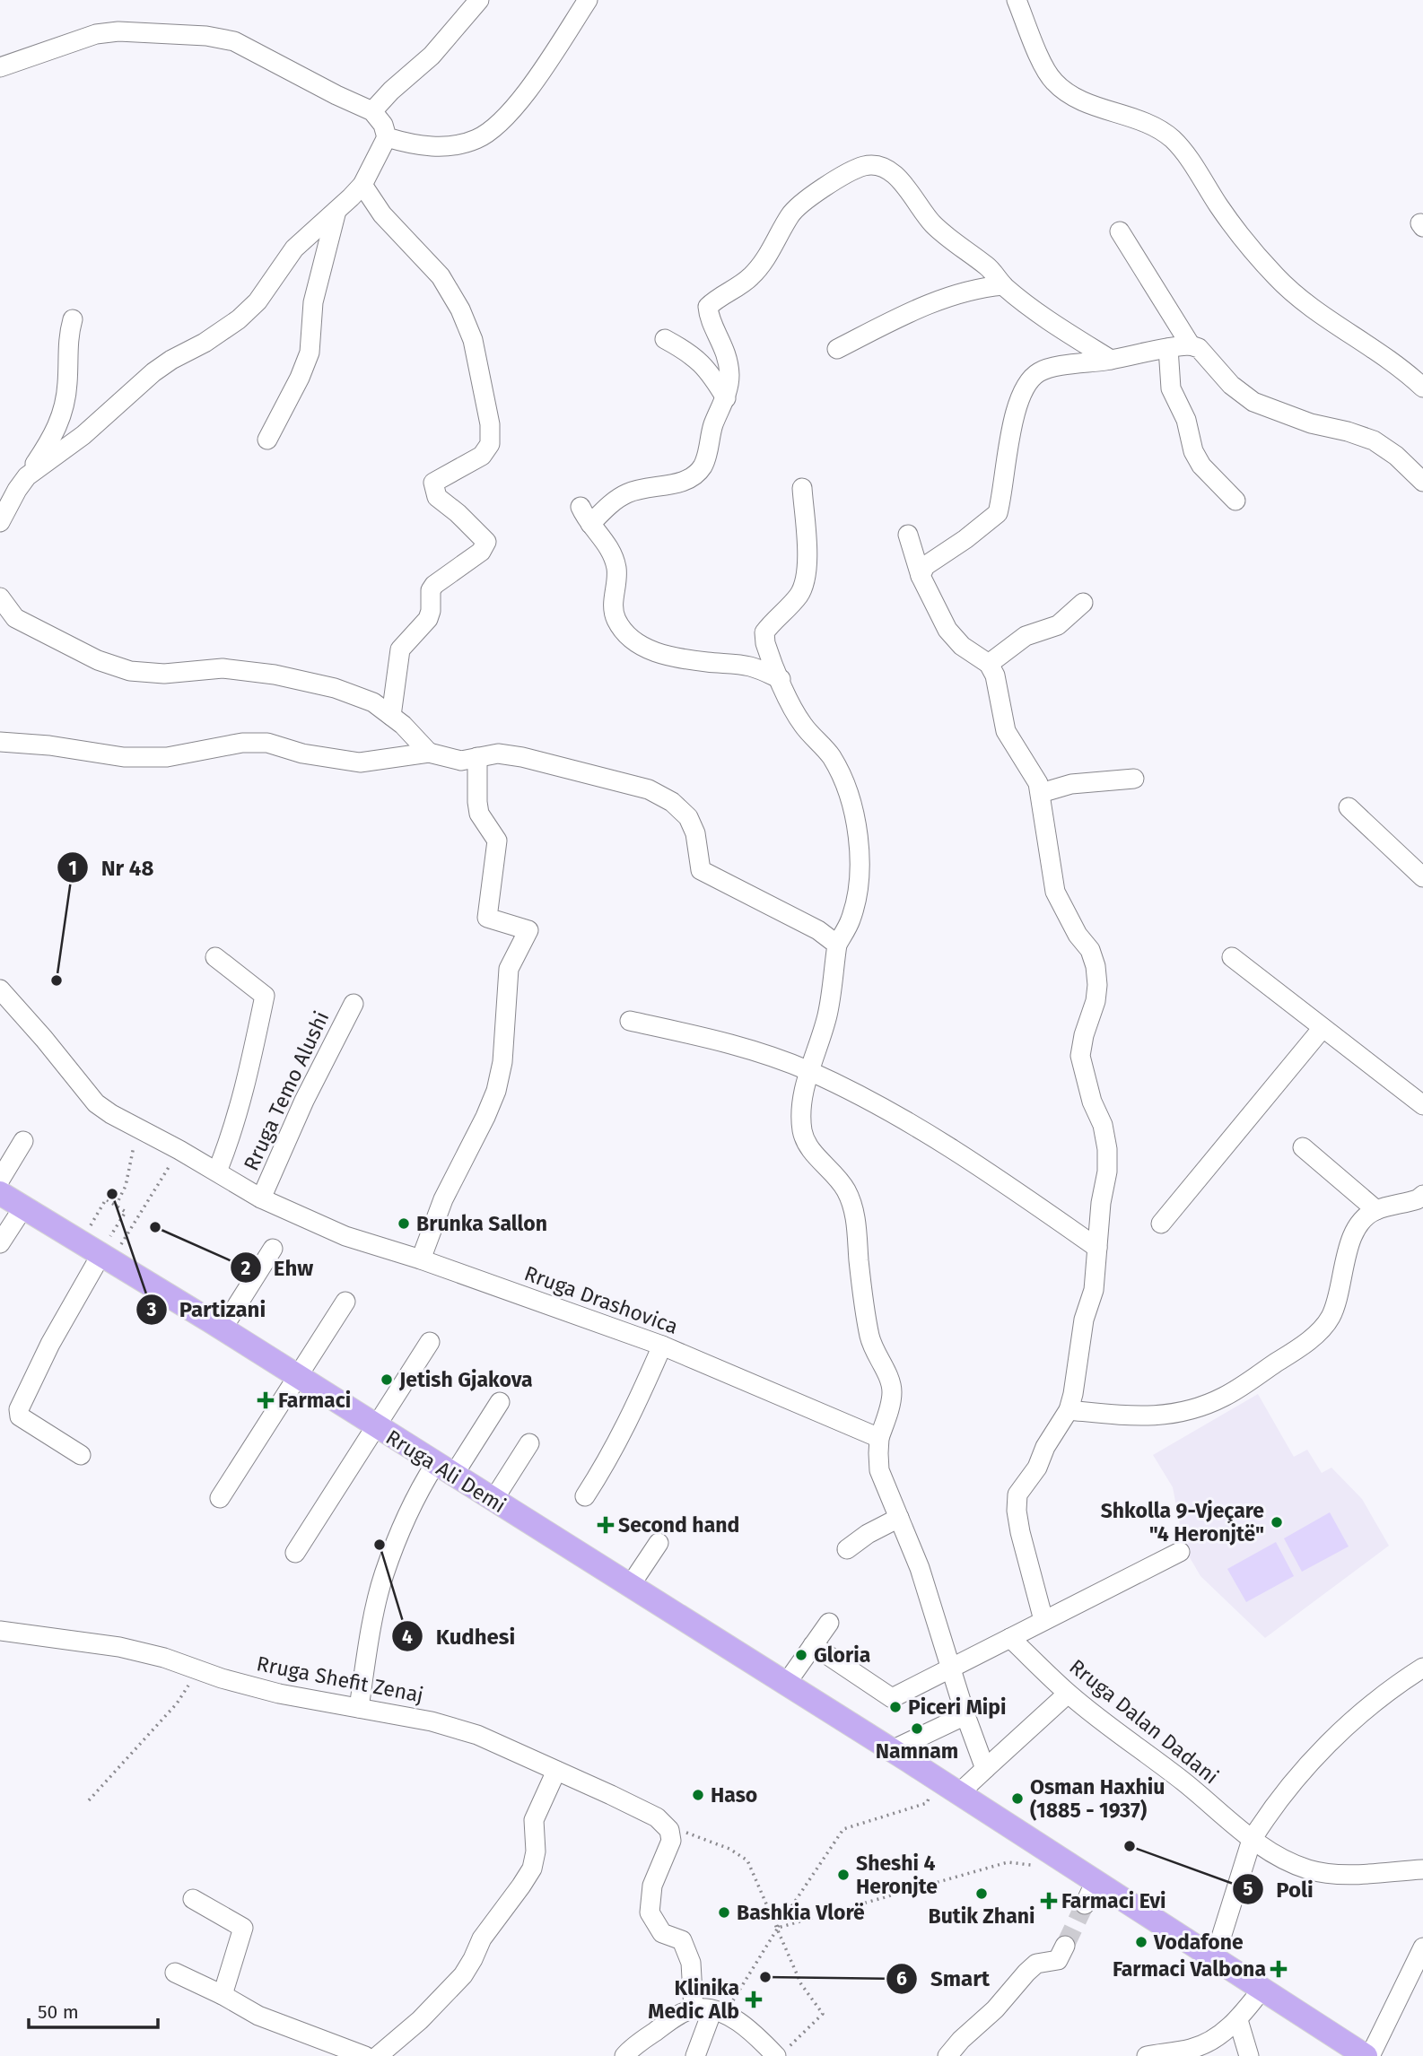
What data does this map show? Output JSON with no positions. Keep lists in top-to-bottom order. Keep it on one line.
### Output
{"streets":{"main road":["Rruga Ali Demi"],"street":["Rruga Temo Alushi","Rruga Drashovica","Rruga Shefit Zenaj","Rruga Dalan Dadani"]},"crossings":[["Rruga Temo Alushi","Rruga Drashovica"]],"places":{"other":["Nr 48","Partizani","Brunka Sallon","Ehw","Jetish Gjakova","Shkolla 9-Vjeçare \"4 Heronjtë\"","Kudhesi","Gloria","Piceri Mipi","Namnam","Haso","Osman Haxhiu (1885 - 1937)","Poli","Sheshi 4 Heronjte","Butik Zhani","Bashkia Vlorë","Vodafone","Smart"],"health":["Farmaci","Second hand","Farmaci Evi","Farmaci Valbona","Klinika Medic Alb"]},"scale_bar":"50 m"}
